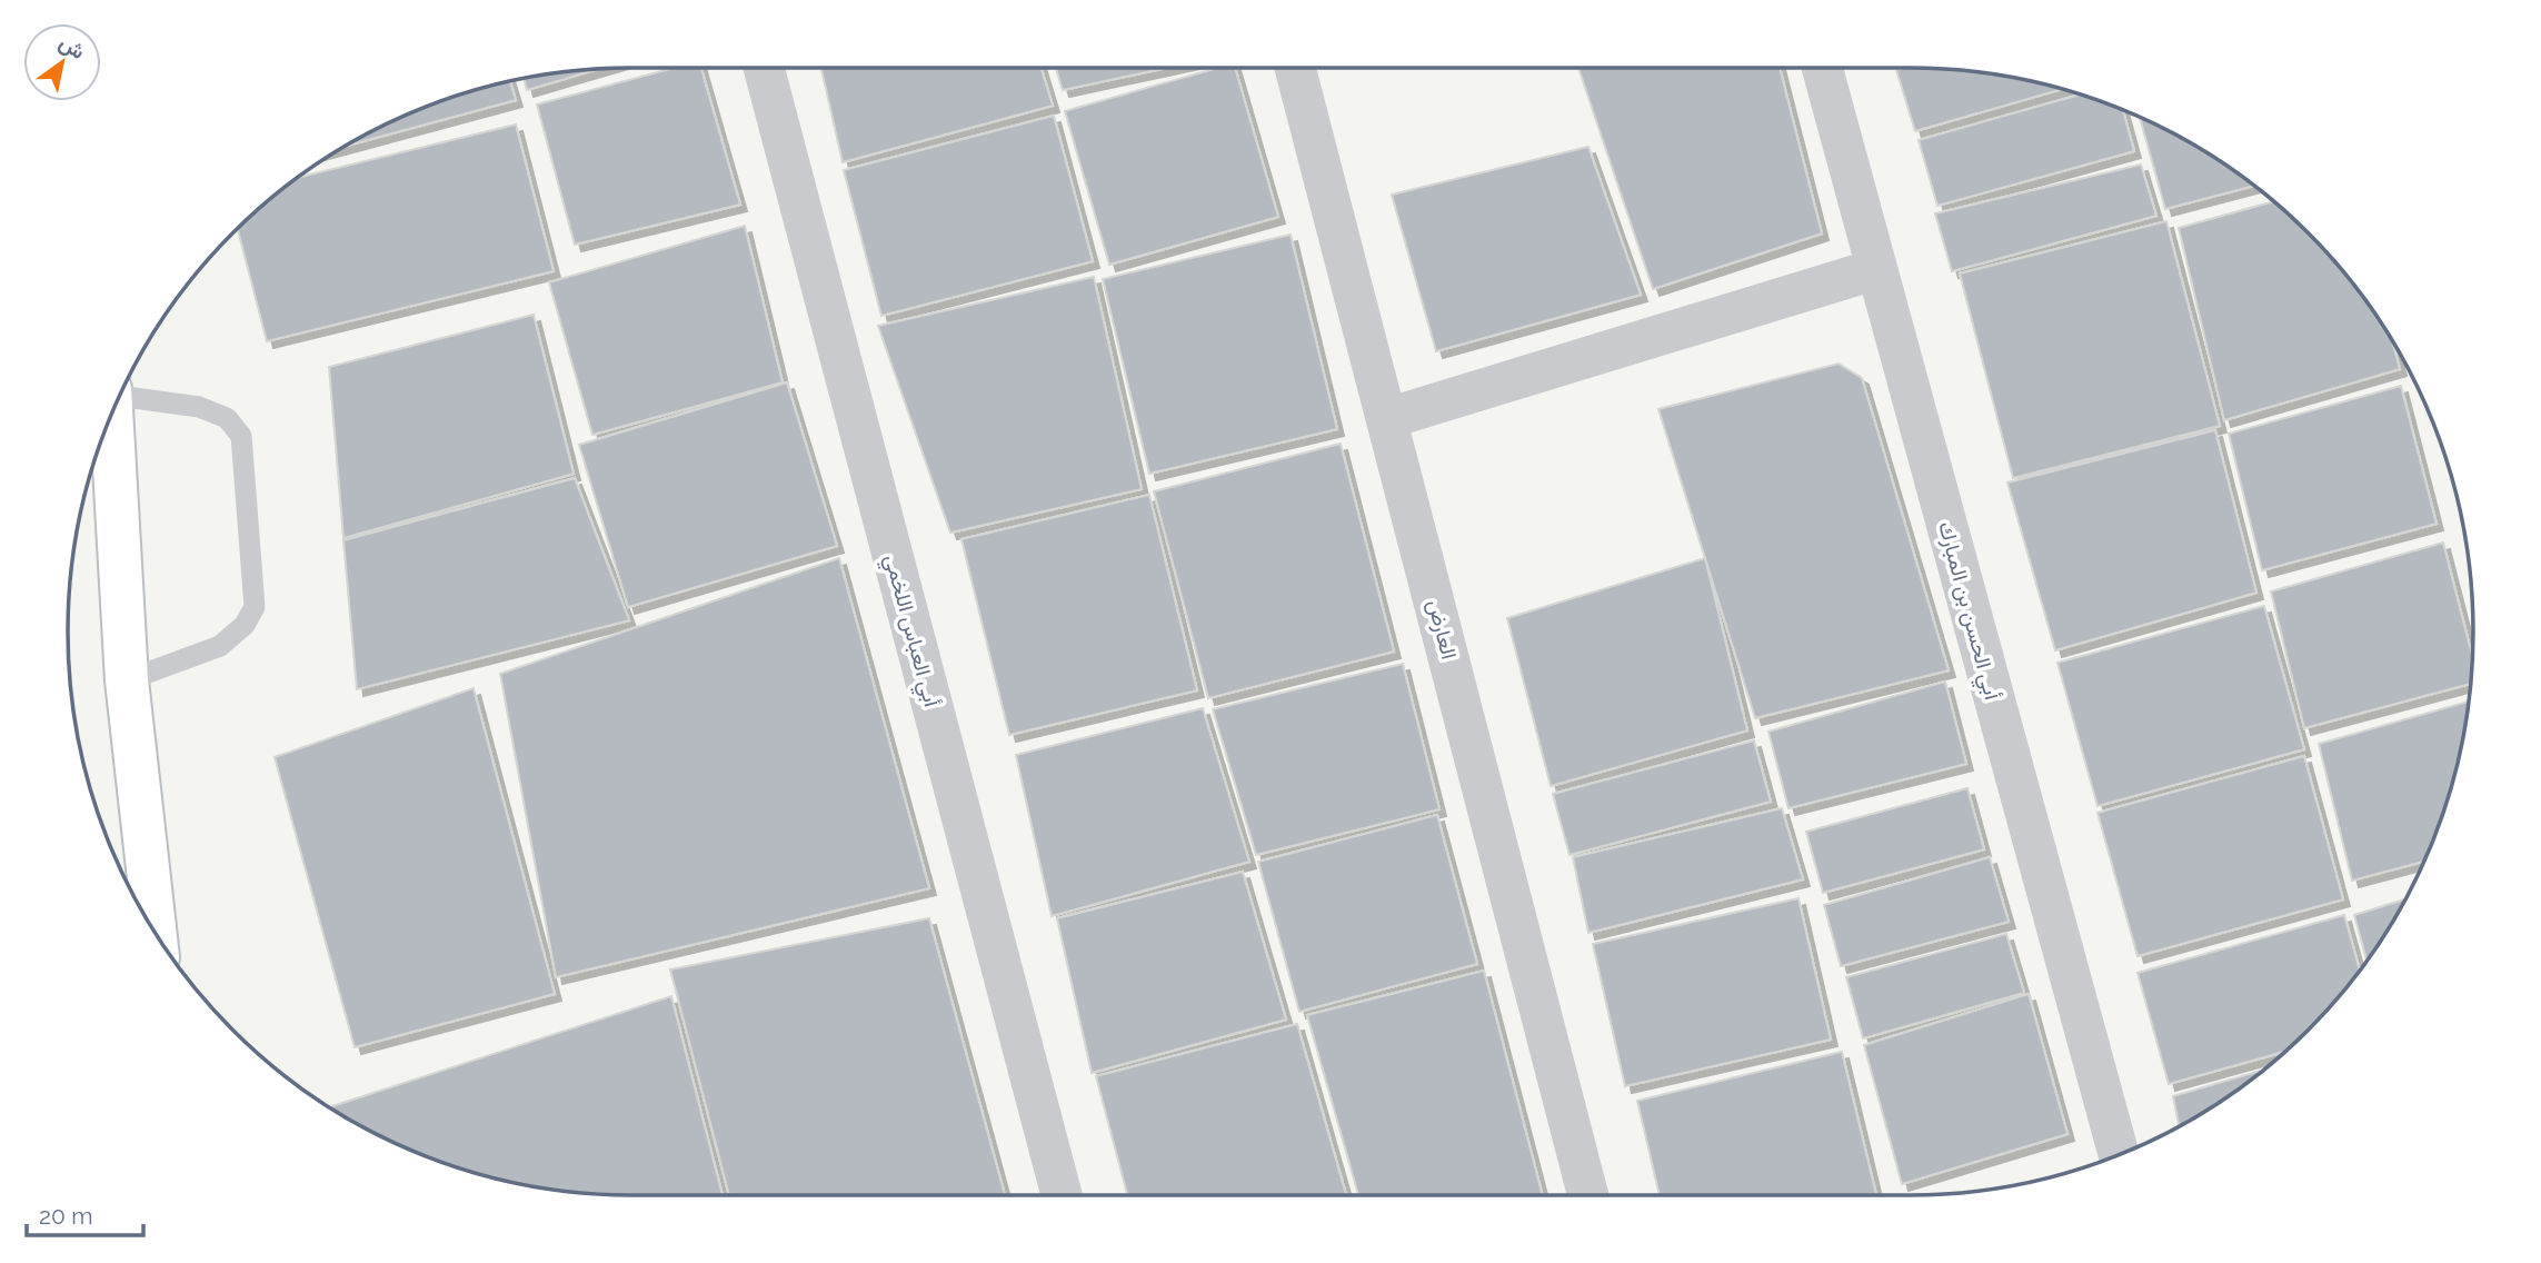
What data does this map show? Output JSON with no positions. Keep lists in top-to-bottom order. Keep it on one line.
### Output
{"streets":{"street":["أبي الحسن بن المبارك","العارض","أبي العباس اللخمي"]},"scale_bar":"20 m","north":"top right"}
